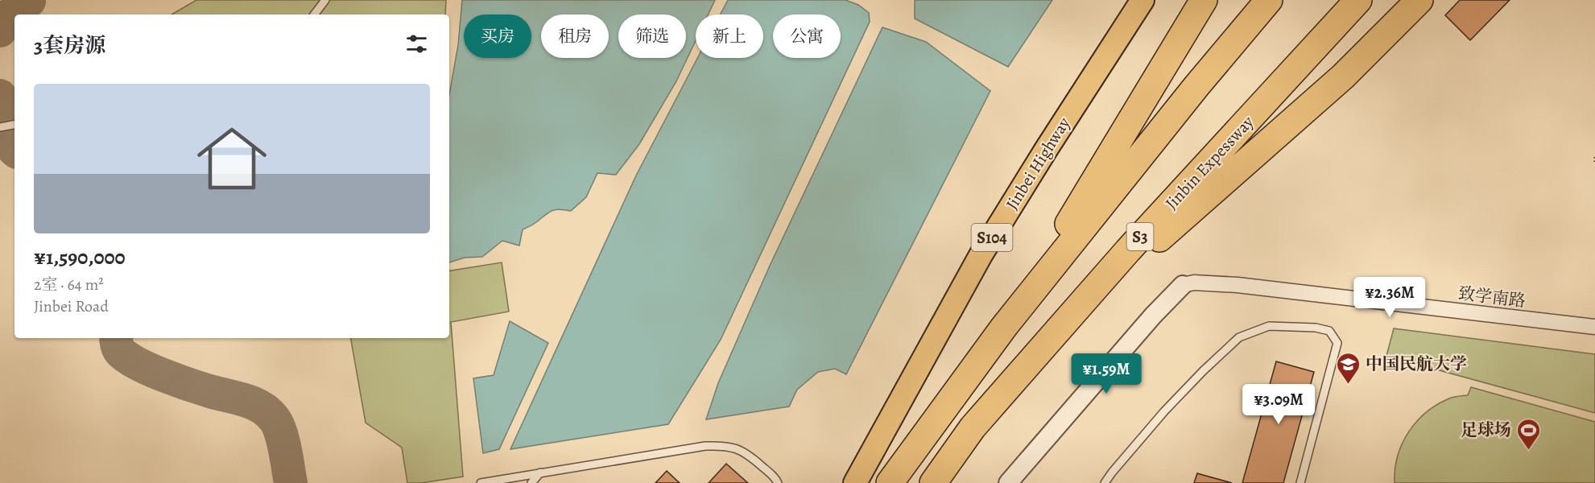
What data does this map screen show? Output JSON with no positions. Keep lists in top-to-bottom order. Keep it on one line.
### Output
{"streets":{"highway":["Jinbin Expessway","S3"],"main road":["Jinbei Highway","S104"],"street":["致学南路"]},"places":{"school or university":["中国民航大学"],"sports":["足球场"]},"page":{"chip":["买房","租房","筛选","新上","公寓"],"heading":"3套房源","list":[{"name":"¥1,590,000","note":"2室 · 64 m² · Jinbei Road"}],"price":["¥2.36M","¥1.59M","¥3.09M"]}}
